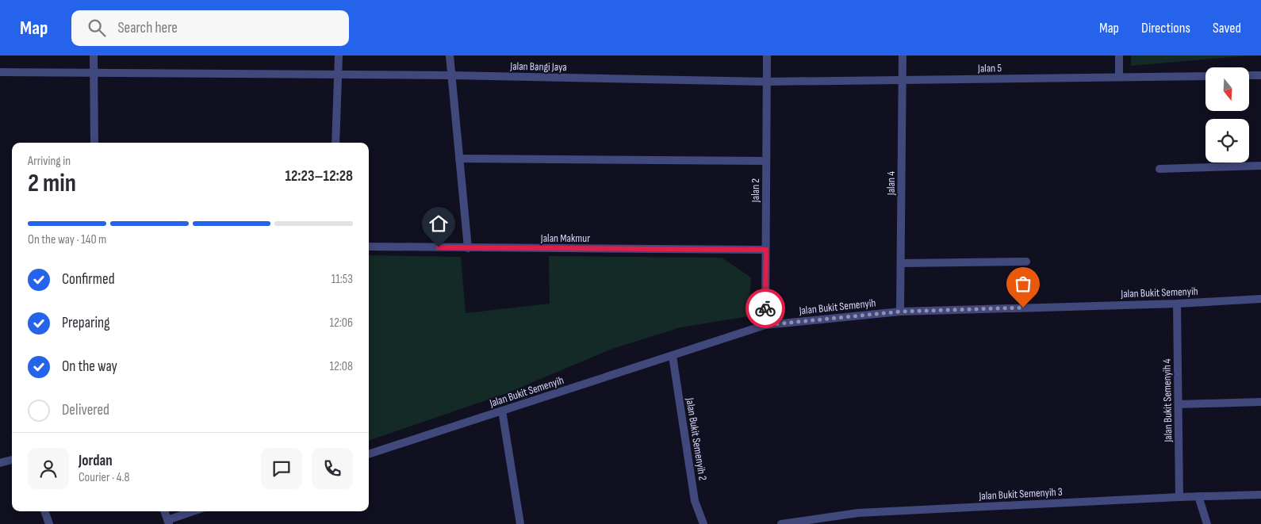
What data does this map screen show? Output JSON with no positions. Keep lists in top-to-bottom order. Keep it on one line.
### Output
{"streets":{"street":["Jalan Bangi Jaya","Jalan 5","Jalan 4","Jalan 2","Jalan Makmur","Jalan Bukit Semenyih","Jalan Bukit Semenyih 4","Jalan Bukit Semenyih 2","Jalan Bukit Semenyih 3"]},"crossings":[["Jalan Bangi Jaya","Jalan 5"],["Jalan Bangi Jaya","Jalan 2"],["Jalan 5","Jalan 4"],["Jalan 5","Jalan 2"],["Jalan 4","Jalan Bukit Semenyih"],["Jalan 2","Jalan Makmur"],["Jalan 2","Jalan Bukit Semenyih"],["Jalan Bukit Semenyih","Jalan Bukit Semenyih 4"],["Jalan Bukit Semenyih","Jalan Bukit Semenyih 2"],["Jalan Bukit Semenyih 4","Jalan Bukit Semenyih 3"]],"north":"bottom","page":{"header":"Map","search":"Search here","nav":["Map","Directions","Saved"],"heading":["2 min","Arriving in","12:23–12:28"],"panel":["Jordan","Courier · 4.8"],"bar":"On the way · 140 m","list":[["Confirmed","11:53"],["Preparing","12:06"],["On the way","12:08"],"Delivered"]}}
